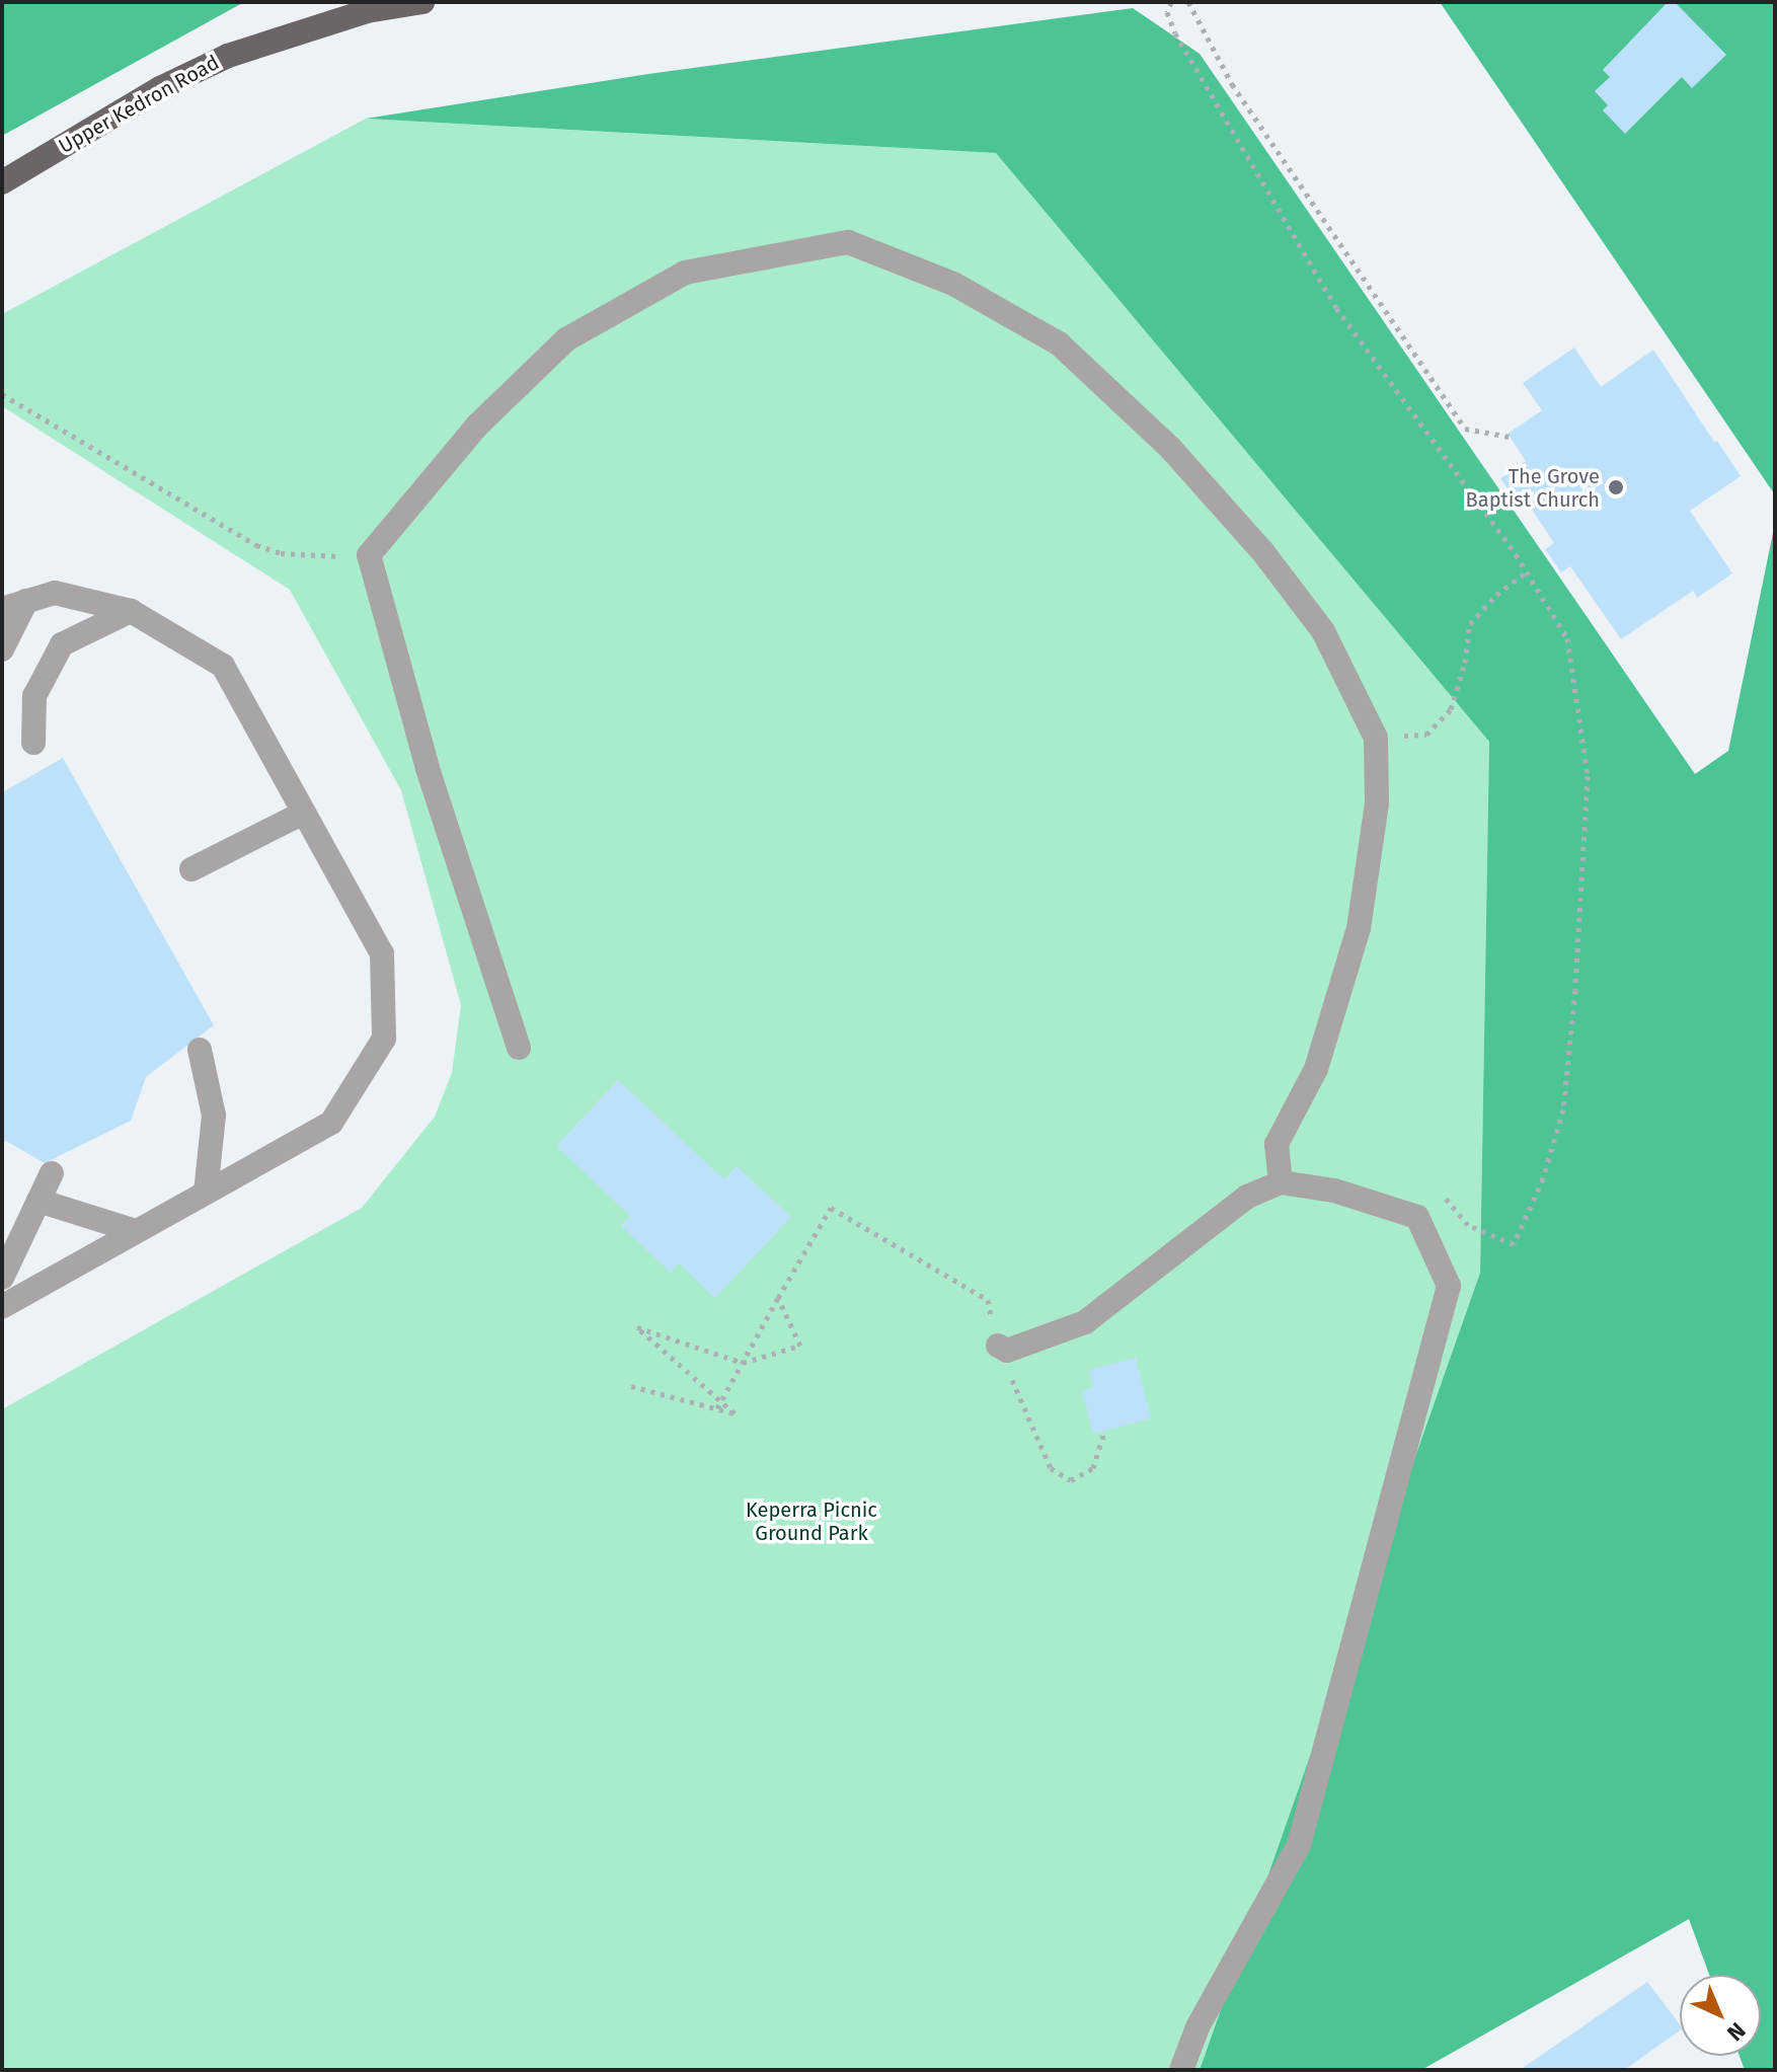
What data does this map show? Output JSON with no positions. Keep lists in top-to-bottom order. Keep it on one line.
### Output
{"streets":{"main road":["Upper Kedron Road"]},"parks":["Keperra Picnic Ground Park"],"places":["The Grove Baptist Church"],"north":"bottom right"}
